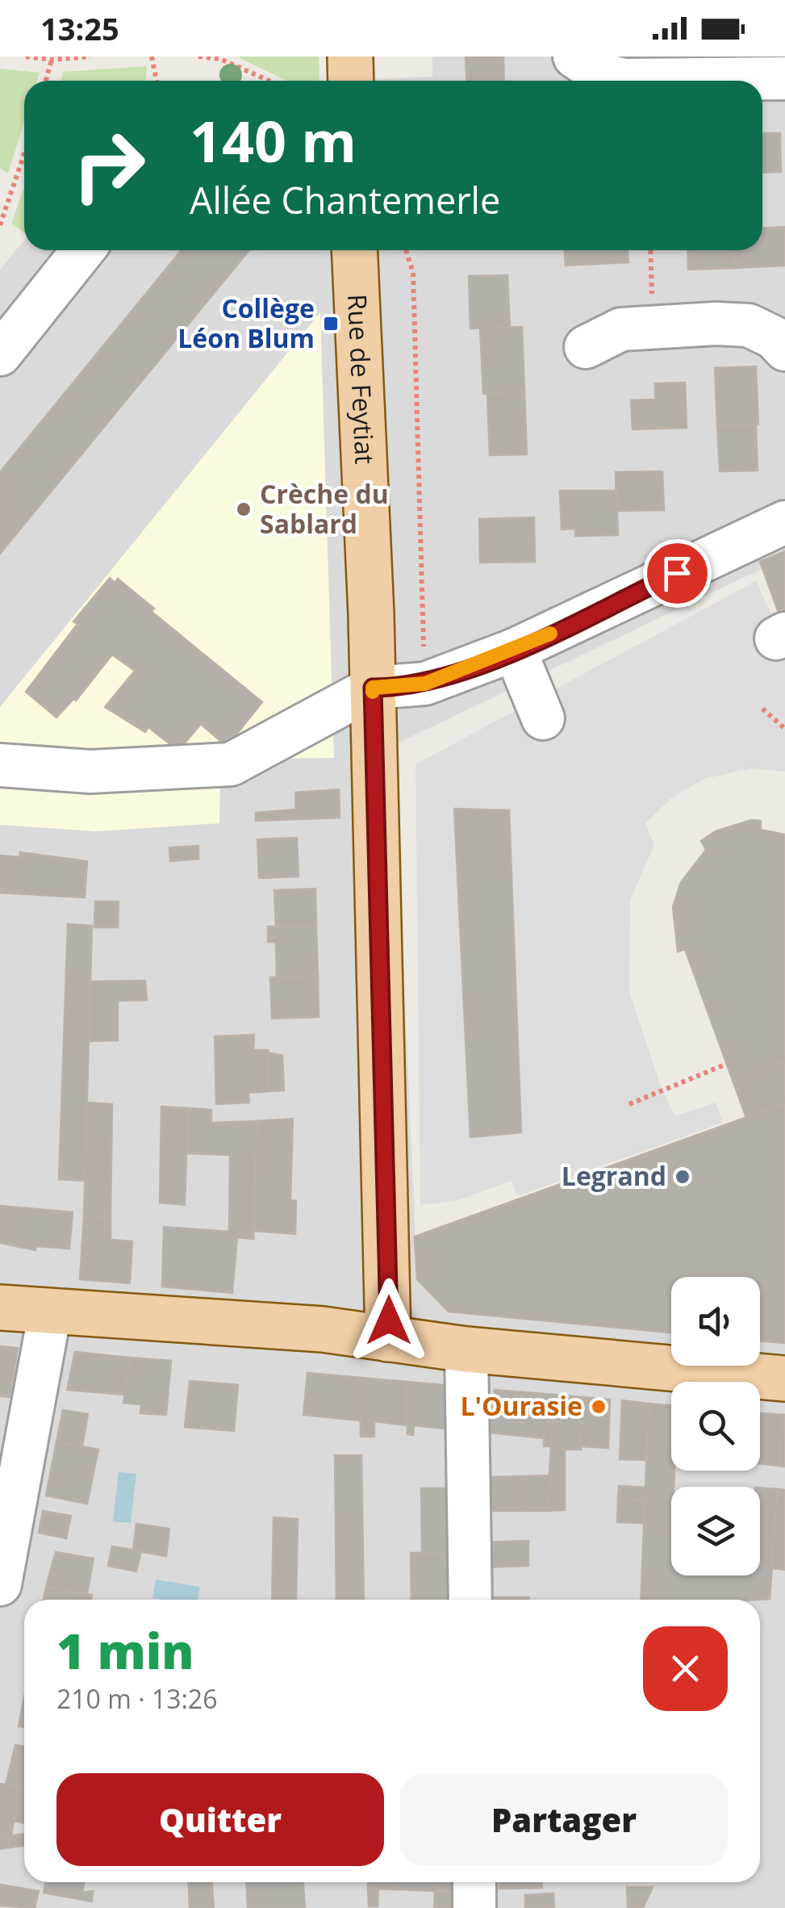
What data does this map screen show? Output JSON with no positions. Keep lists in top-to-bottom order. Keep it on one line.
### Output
{"streets":{"main road":["Rue de Feytiat"]},"places":{"transit":["Collège Léon Blum"],"other":["Crèche du Sablard","Legrand","L'Ourasie"]},"page":{"status":"13:25","turn":["140 m","Allée Chantemerle"],"heading":["1 min","210 m · 13:26"],"buttons":["Quitter","Partager"]}}
